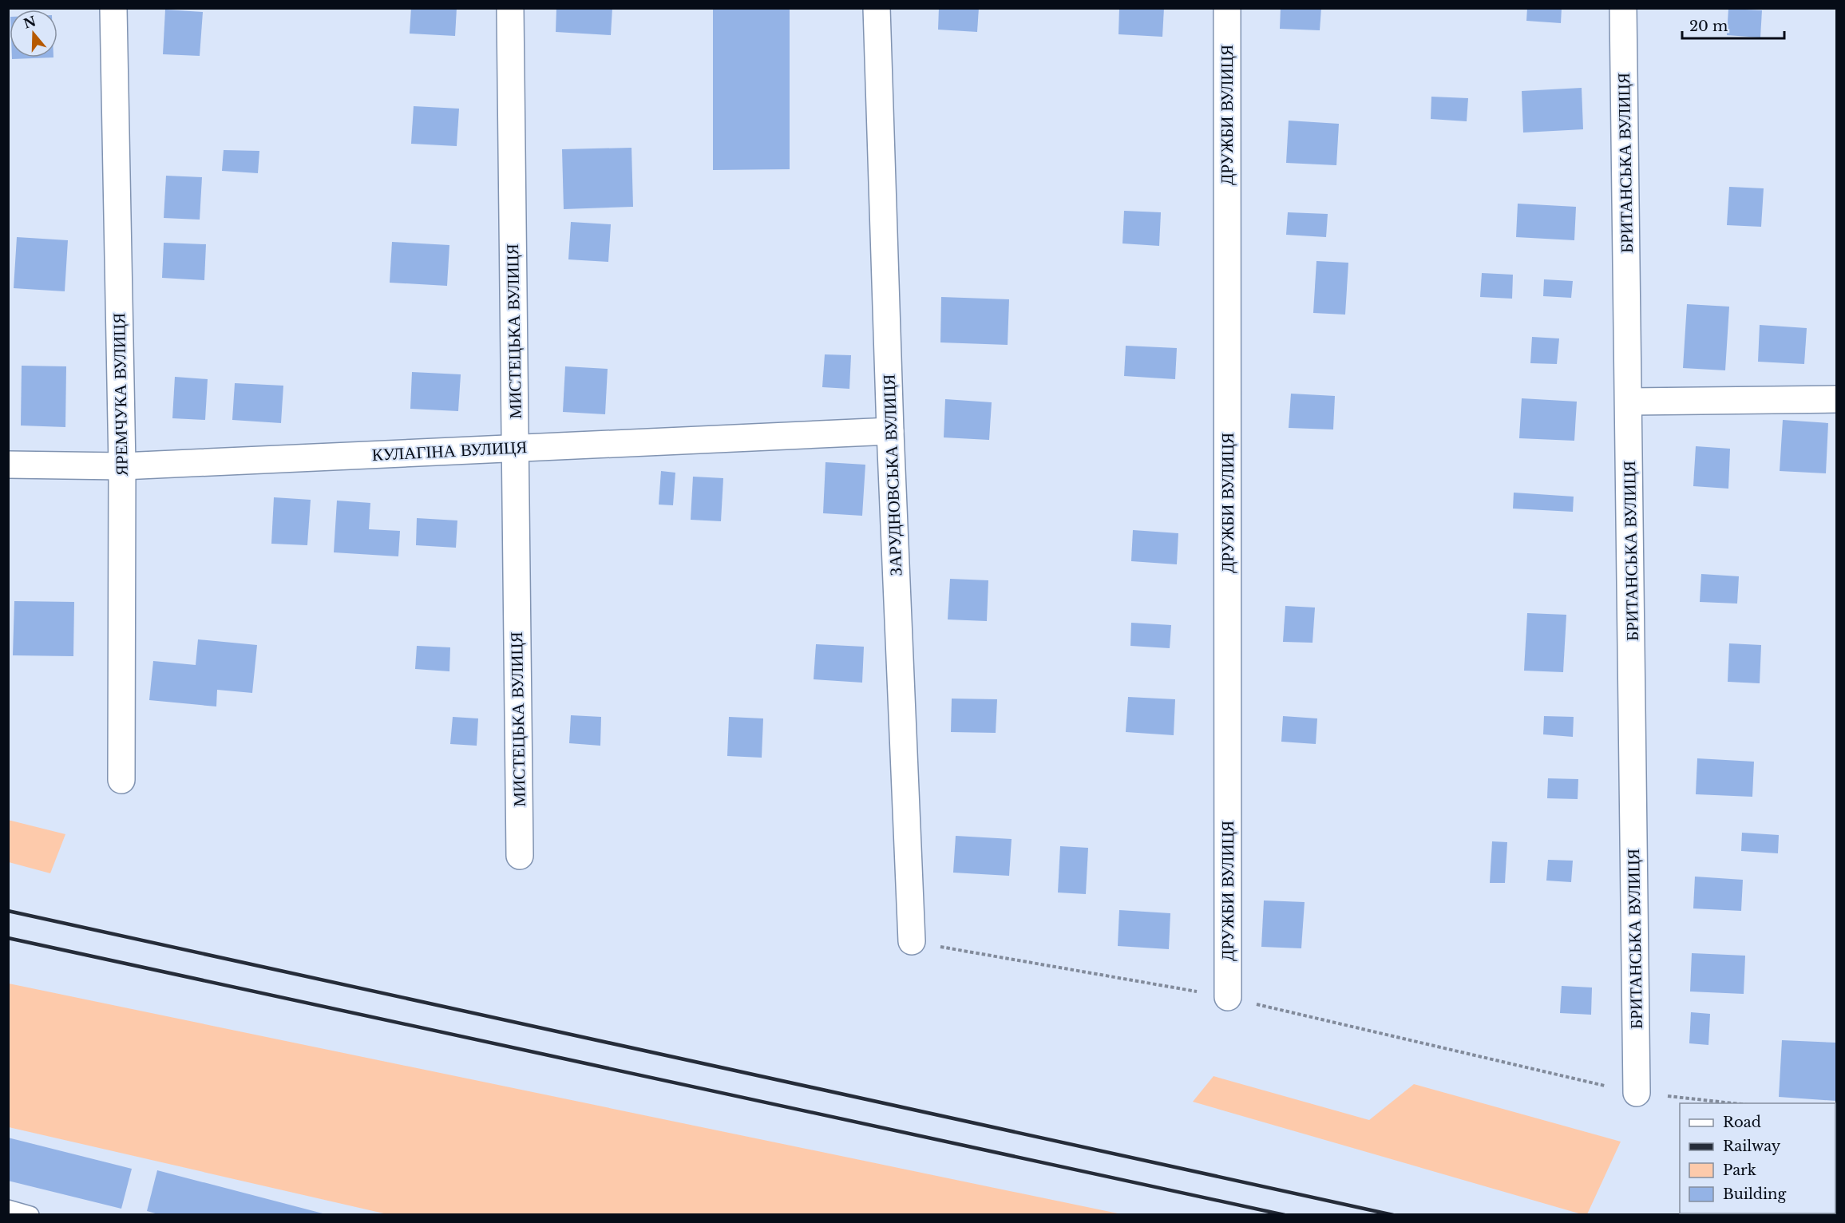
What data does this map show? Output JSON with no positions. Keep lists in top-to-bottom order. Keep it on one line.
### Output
{"streets":{"street":["ДРУЖБИ ВУЛИЦЯ","БРИТАНСЬКА ВУЛИЦЯ","МИСТЕЦЬКА ВУЛИЦЯ","ЯРЕМЧУКА ВУЛИЦЯ","КУЛАГІНА ВУЛИЦЯ","ЗАРУДНОВСЬКА ВУЛИЦЯ"]},"crossings":[["МИСТЕЦЬКА ВУЛИЦЯ","КУЛАГІНА ВУЛИЦЯ"],["ЯРЕМЧУКА ВУЛИЦЯ","КУЛАГІНА ВУЛИЦЯ"],["КУЛАГІНА ВУЛИЦЯ","ЗАРУДНОВСЬКА ВУЛИЦЯ"]],"legend":["Road","Railway","Park","Building"],"scale_bar":"20 m","north":"top"}
